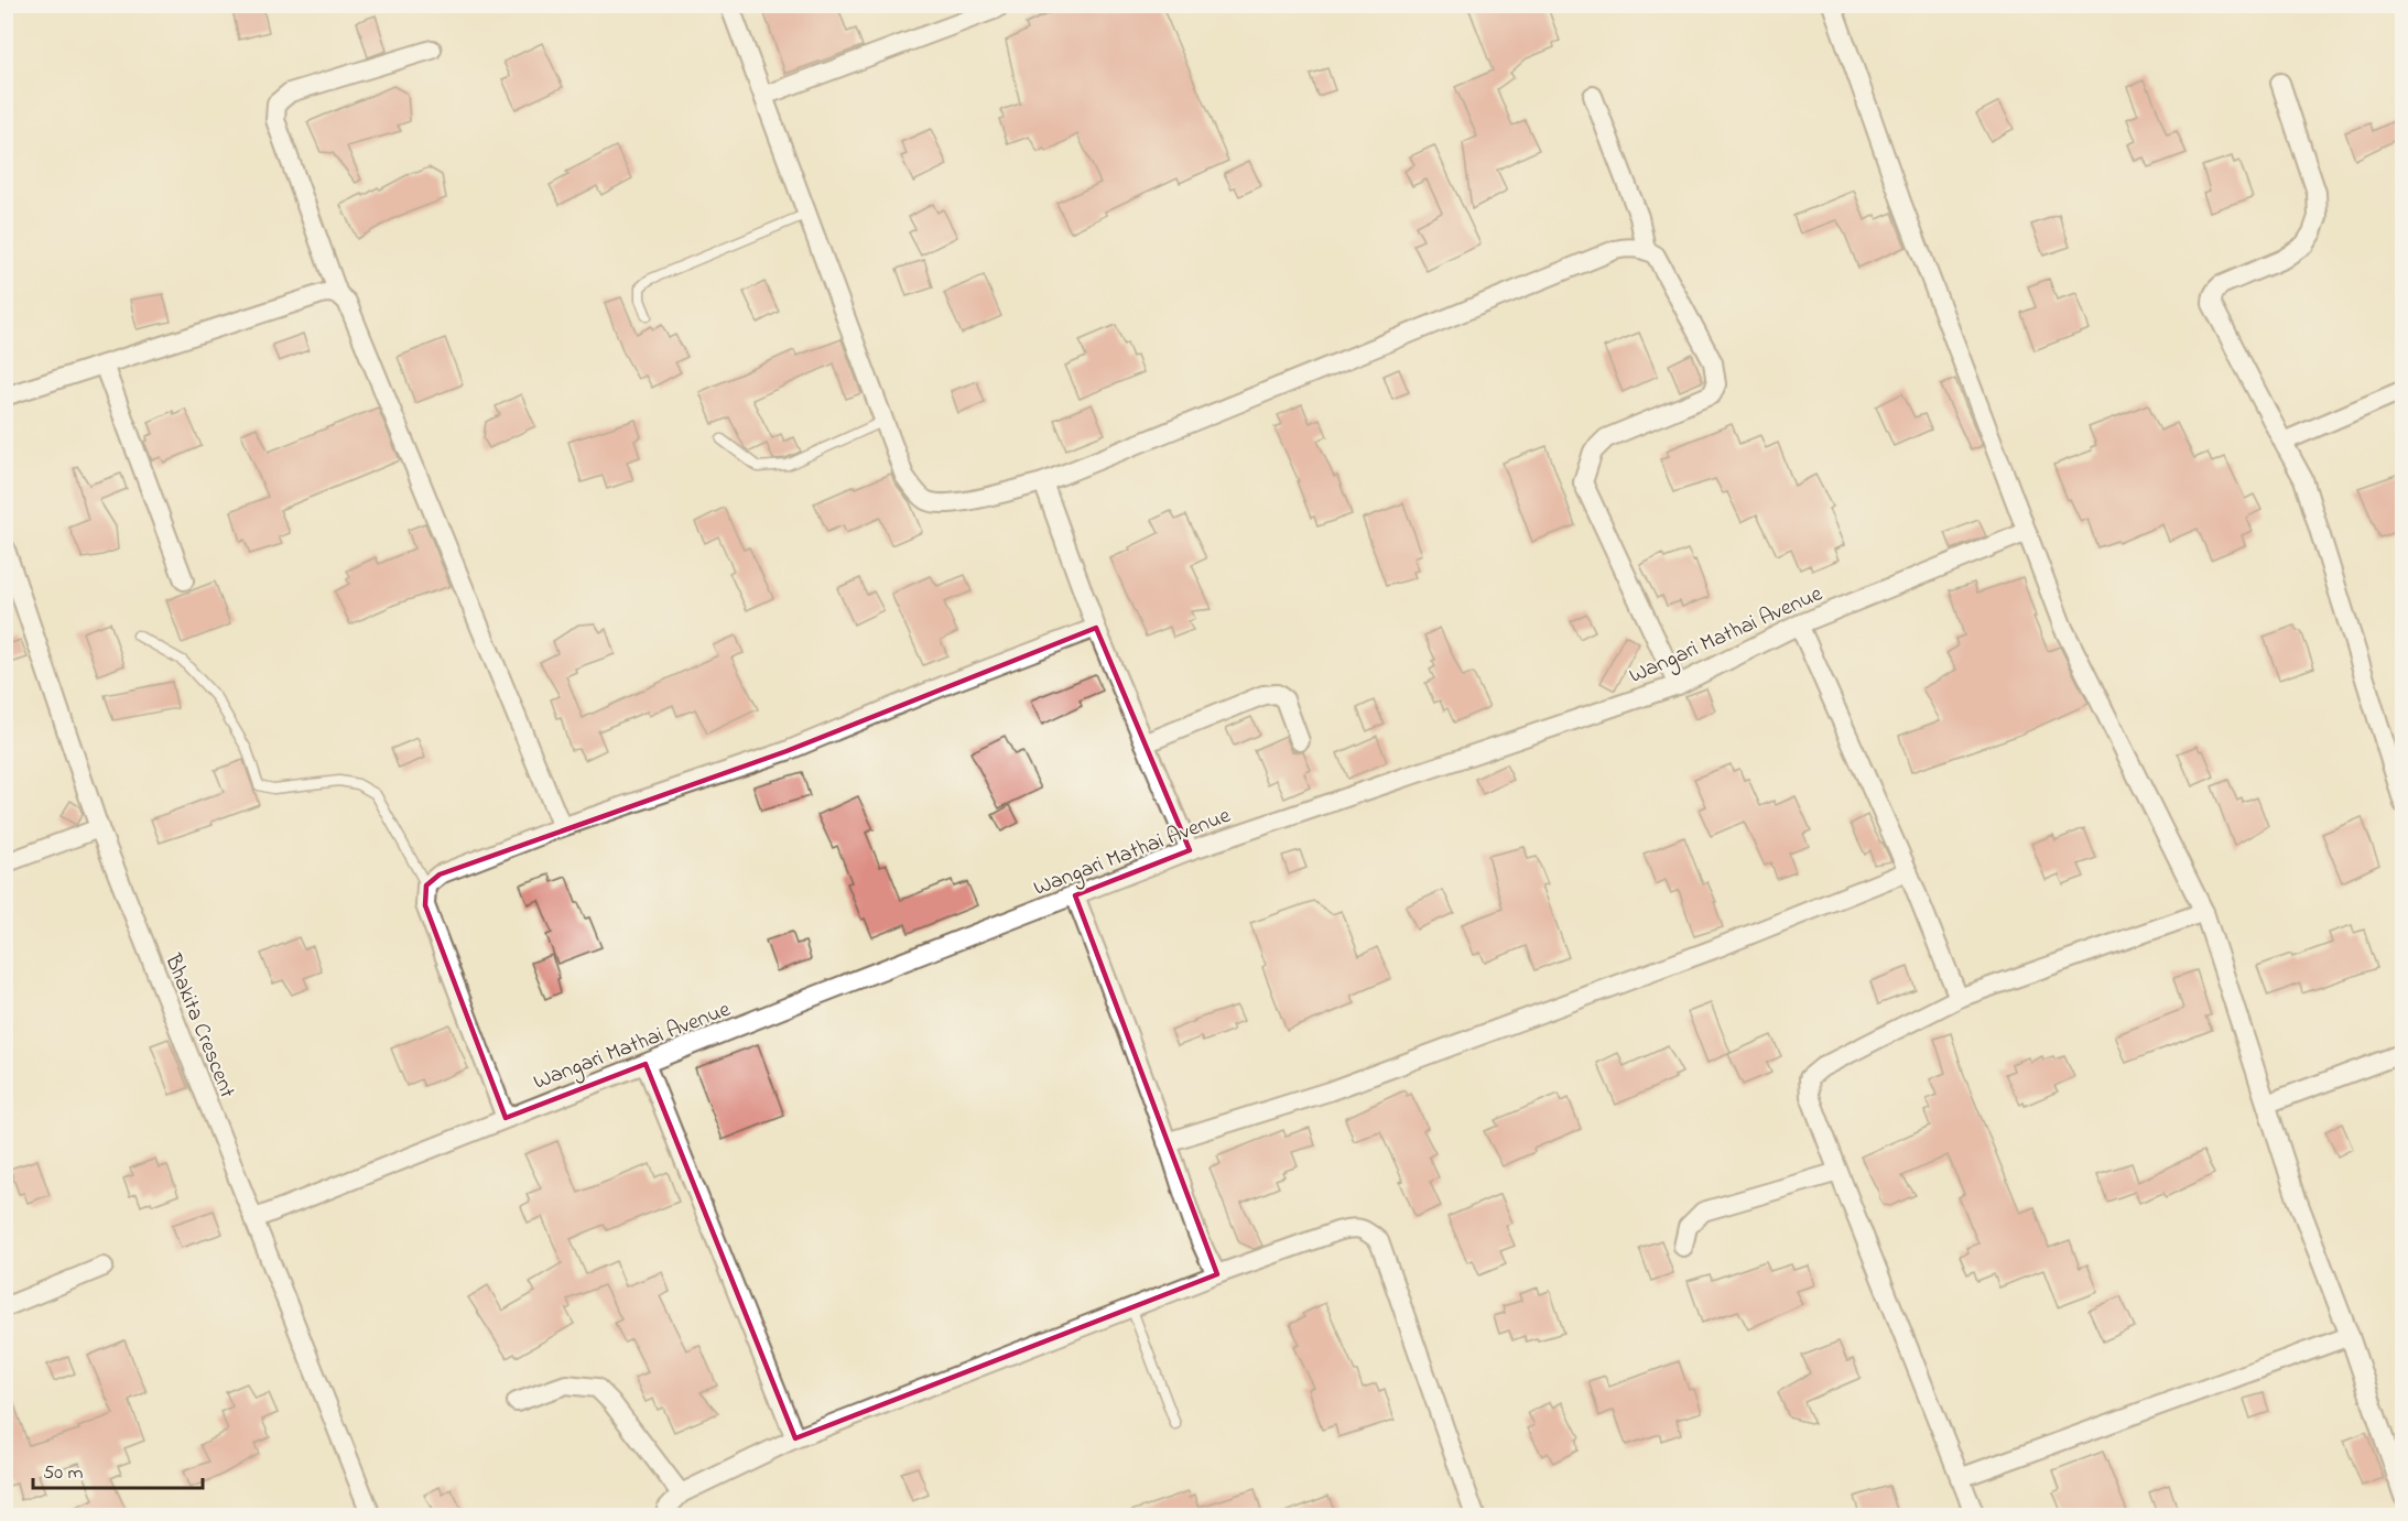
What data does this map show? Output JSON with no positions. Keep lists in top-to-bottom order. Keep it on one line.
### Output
{"streets":{"street":["Wangari Mathai Avenue","Bhakita Crescent"]},"crossings":[["Wangari Mathai Avenue","Bhakita Crescent"]],"scale_bar":"50 m"}
